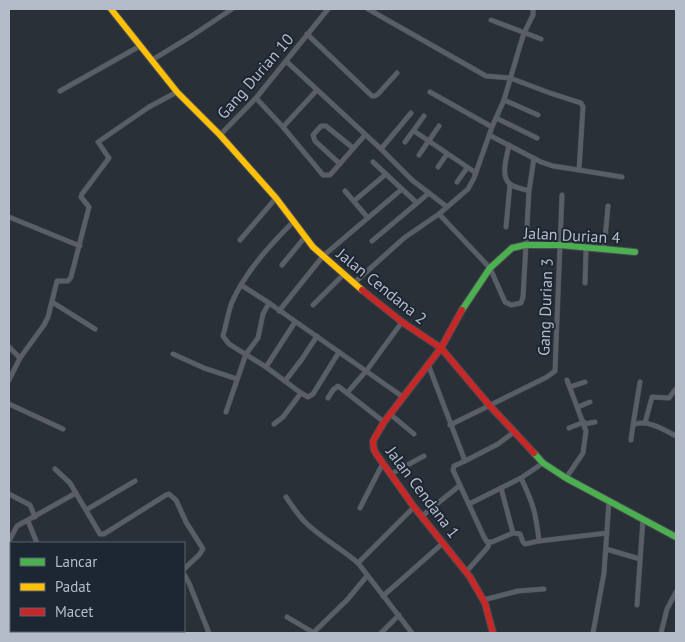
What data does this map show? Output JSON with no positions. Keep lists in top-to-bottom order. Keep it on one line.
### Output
{"streets":{"street":["Gang Durian 10","Jalan Durian 4","Jalan Cendana 2","Gang Durian 3","Jalan Cendana 1"]},"crossings":[["Gang Durian 10","Jalan Cendana 2"],["Jalan Durian 4","Jalan Cendana 2"],["Jalan Durian 4","Gang Durian 3"],["Jalan Durian 4","Jalan Cendana 1"],["Jalan Cendana 2","Gang Durian 3"],["Jalan Cendana 2","Jalan Cendana 1"]],"legend":["Lancar","Padat","Macet"]}
